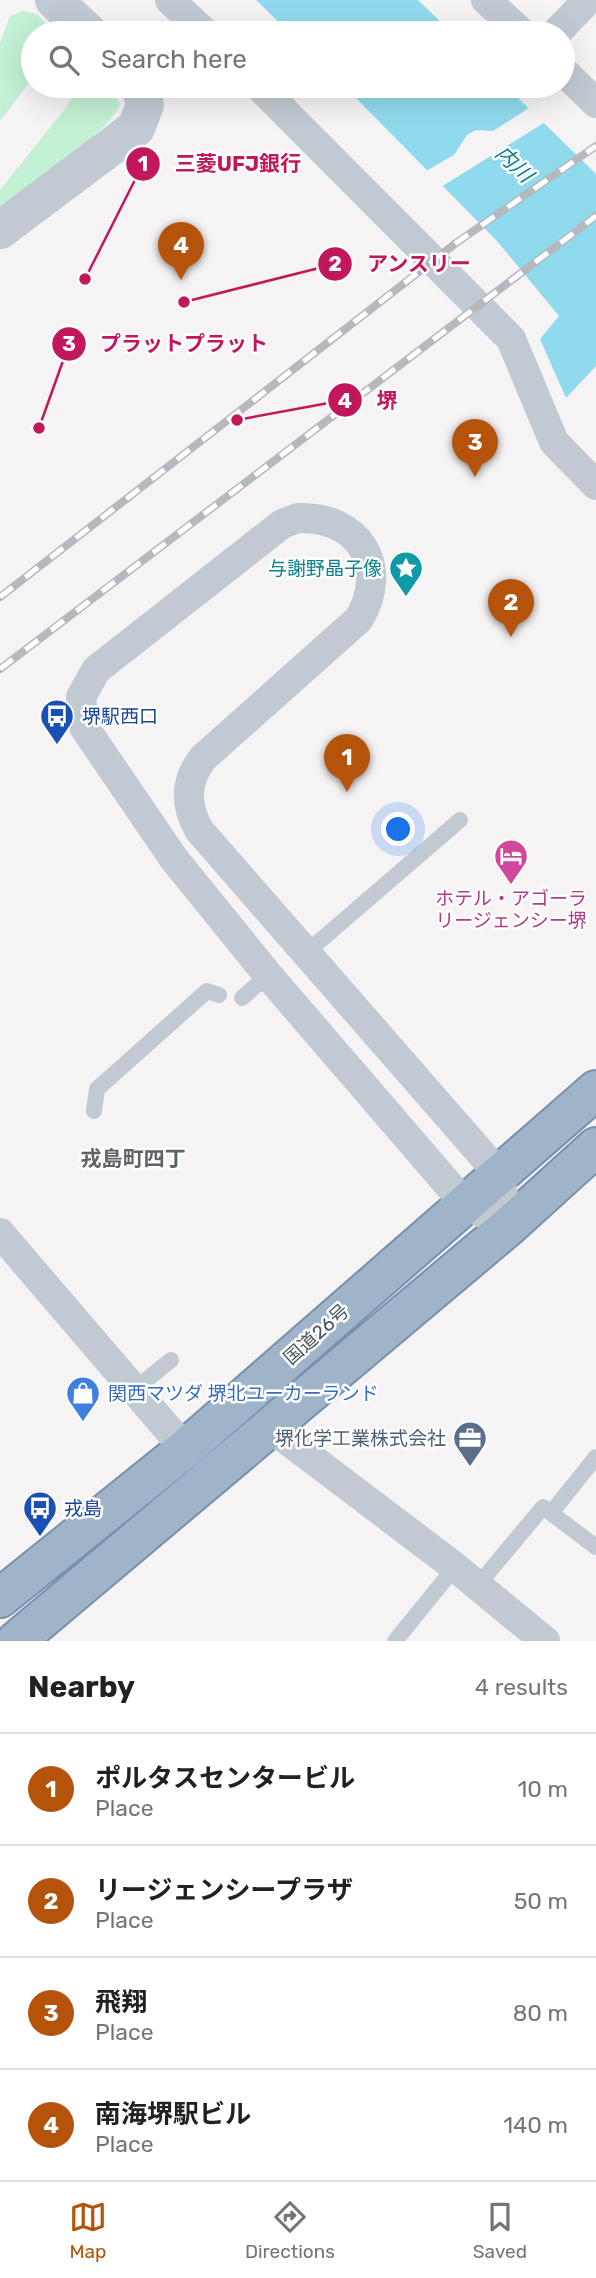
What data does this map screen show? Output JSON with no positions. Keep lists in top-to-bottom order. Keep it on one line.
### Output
{"streets":{"highway":["国道26号"]},"districts":["戎島町四丁"],"water":["内川"],"places":{"other":["三菱UFJ銀行","アンスリー","堺","プラットプラット"],"place":["与謝野晶子像"],"bus stop":["堺駅西口","戎島"],"hotel":["ホテル・アゴーラ リージェンシー堺"],"shop":["関西マツダ 堺北ユーカーランド"],"office":["堺化学工業株式会社"]},"page":{"search":"Search here","pins":["4","3","2","1"],"heading":["Nearby","4 results"],"list":[{"mark":"1","name":"ポルタスセンタービル","note":"Place","value":"10 m"},{"mark":"2","name":"リージェンシープラザ","note":"Place","value":"50 m"},{"mark":"3","name":"飛翔","note":"Place","value":"80 m"},{"mark":"4","name":"南海堺駅ビル","note":"Place","value":"140 m"}],"nav":["Map","Directions","Saved"]}}
